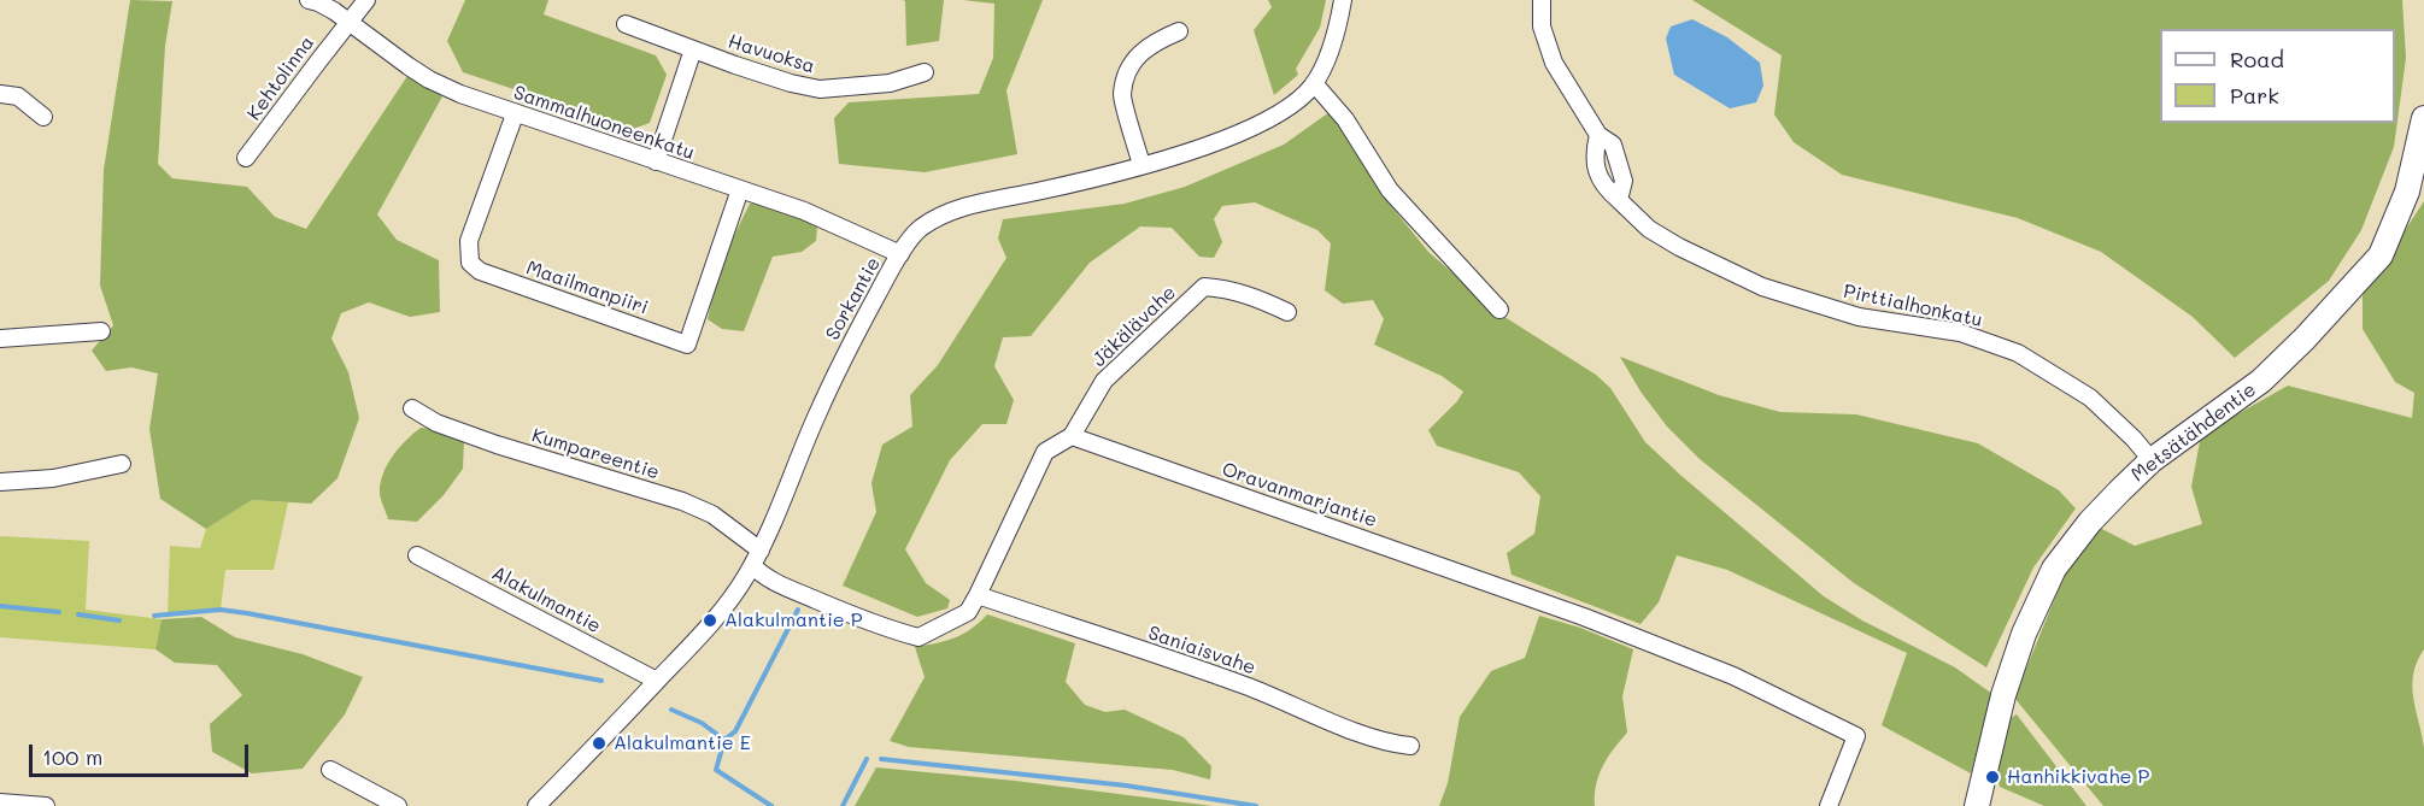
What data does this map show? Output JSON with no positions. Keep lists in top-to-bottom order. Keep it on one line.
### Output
{"streets":{"main road":["Metsätähdentie"],"street":["Havuoksa","Kehtolinna","Sammalhuoneenkatu","Maailmanpiiri","Sorkantie","Pirttialhonkatu","Jäkälävahe","Kumpareentie","Oravanmarjantie","Alakulmantie","Saniaisvahe"]},"crossings":[["Kehtolinna","Sammalhuoneenkatu"],["Sammalhuoneenkatu","Maailmanpiiri"],["Sammalhuoneenkatu","Sorkantie"],["Sorkantie","Kumpareentie"],["Sorkantie","Alakulmantie"],["Pirttialhonkatu","Metsätähdentie"],["Jäkälävahe","Oravanmarjantie"]],"places":["Alakulmantie P","Alakulmantie E","Hanhikkivahe P"],"legend":["Road","Park"],"scale_bar":"100 m"}
